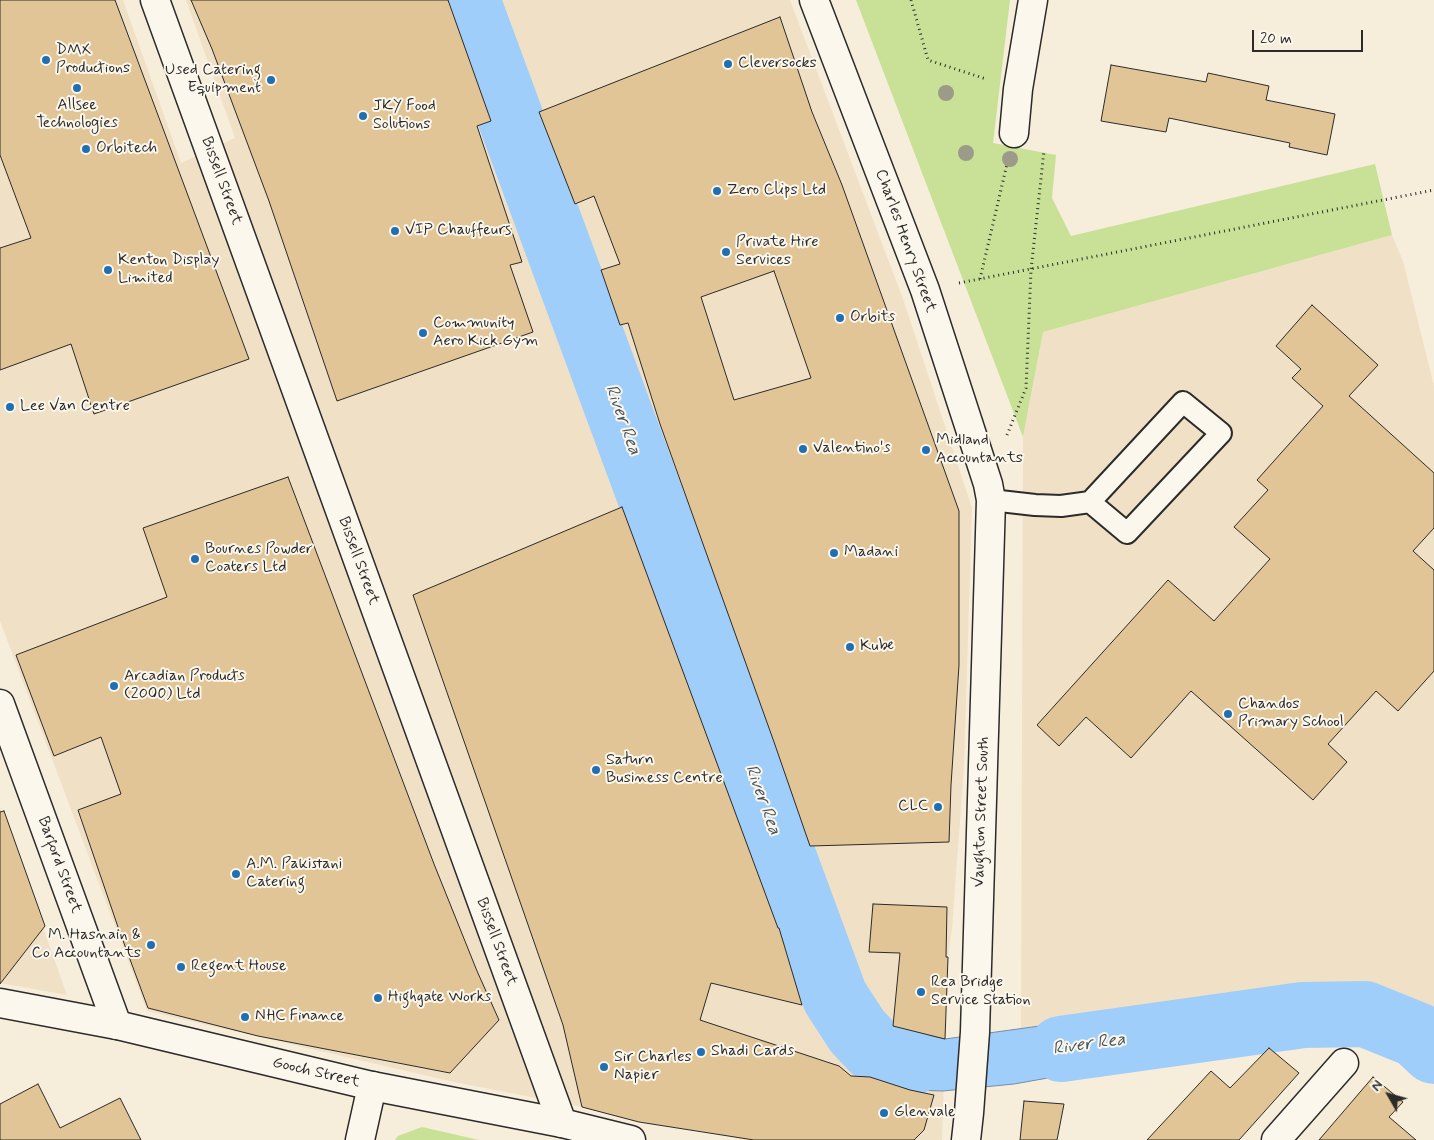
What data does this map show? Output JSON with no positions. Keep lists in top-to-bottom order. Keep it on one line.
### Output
{"streets":{"street":["Bissell Street","Charles Henry Street","Vaughton Street South","Barford Street","Gooch Street"]},"crossings":[["Bissell Street","Gooch Street"],["Charles Henry Street","Vaughton Street South"],["Barford Street","Gooch Street"]],"water":["River Rea"],"places":["DMX Productions","Cleversocks","Used Catering Equipment","Allsee Technologies","JKY Food Solutions","Orbitech","Zero Clips Ltd","VIP Chauffeurs","Private Hire Services","Kenton Display Limited","Orbits","Community Aero Kick Gym","Lee Van Centre","Valentino's","Midland Accountants","Madani","Bournes Powder Coaters Ltd","Kube","Arcadian Products (2000) Ltd","Chandos Primary School","Saturn Business Centre","CLC","A.M. Pakistani Catering","M. Hasnain & Co Accountants","Regent House","Rea Bridge Service Station","Highgate Works","NHC Finance","Shadi Cards","Sir Charles Napier","Glenvale"],"scale_bar":"20 m","north":"top left"}
